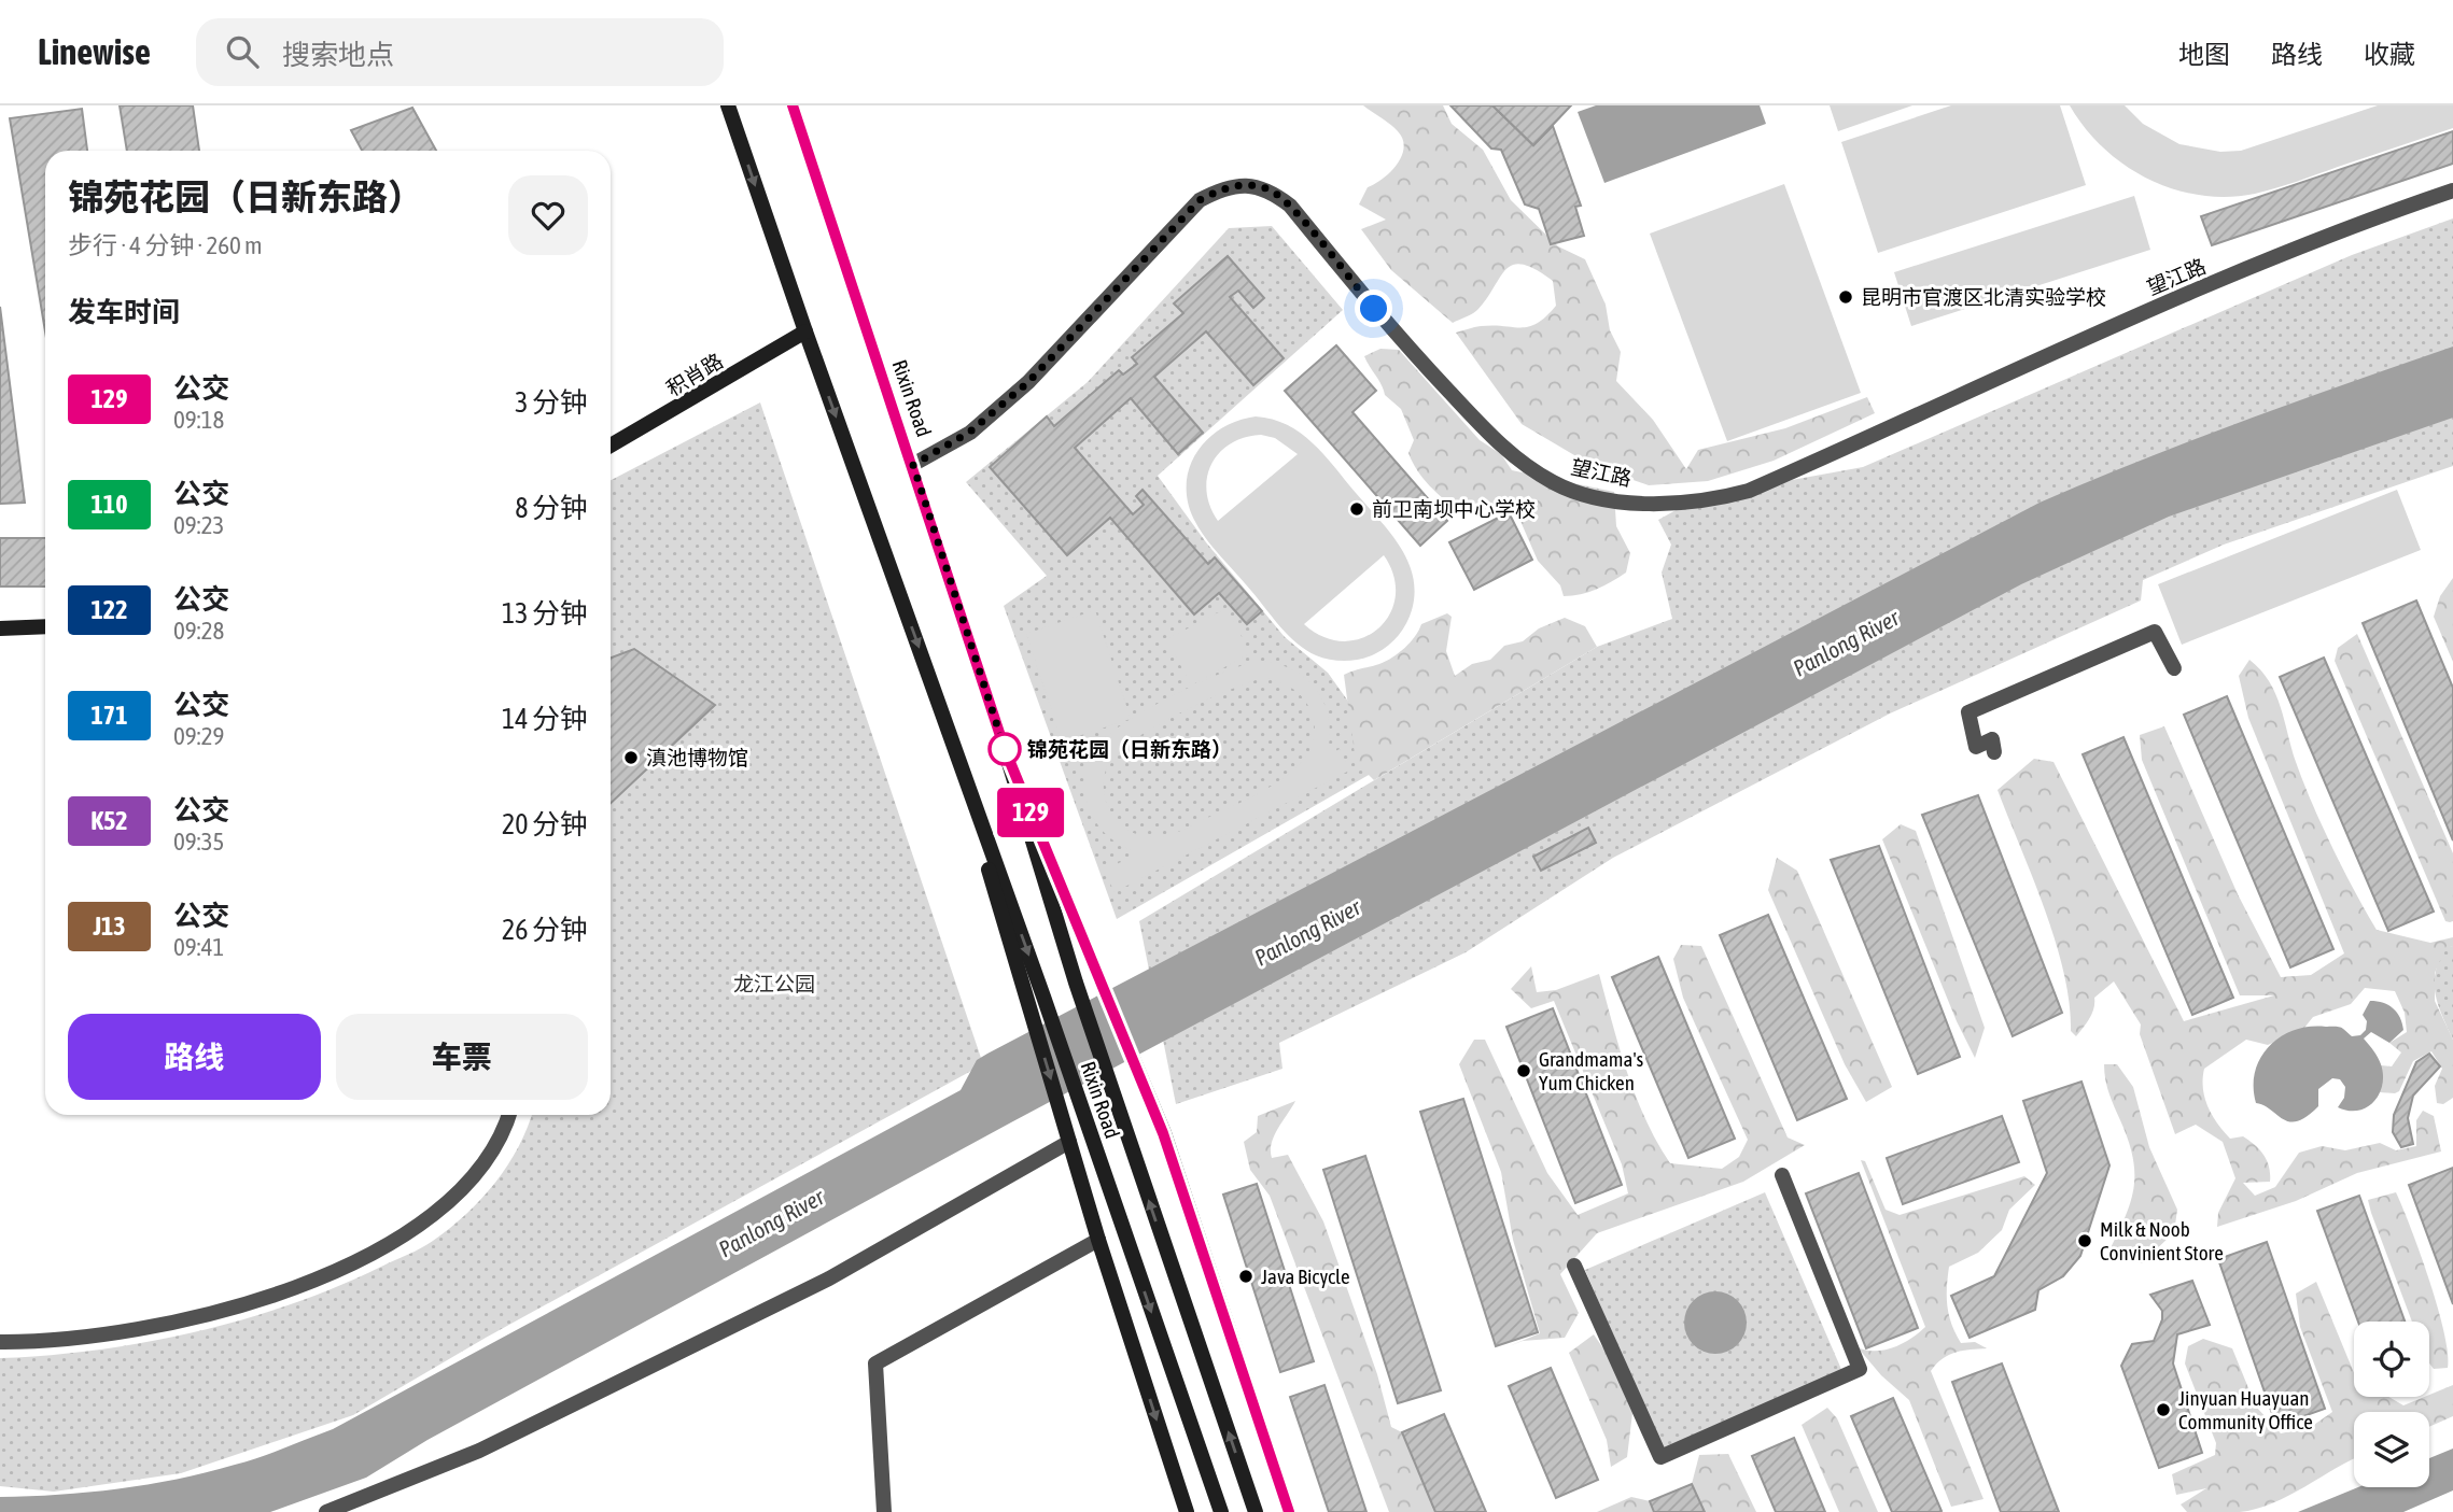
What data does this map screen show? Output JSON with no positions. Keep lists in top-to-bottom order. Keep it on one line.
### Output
{"streets":{"main road":["积肖路","Rixin Road"],"street":["望江路"]},"crossings":[["望江路","Rixin Road"],["积肖路","Rixin Road"]],"water":["Panlong River"],"parks":["龙江公园"],"places":["昆明市官渡区北清实验学校","前卫南坝中心学校","锦苑花园（日新东路）","滇池博物馆","Grandmama's Yum Chicken","Milk & Noob Convinient Store","Java Bicycle","Jinyuan Huayuan Community Office"],"lines":["bus line 129"],"page":{"header":"Linewise","search":"搜索地点","nav":["地图","路线","收藏"],"on_map":"129","heading":[["锦苑花园（日新东路）","步行 · 4 分钟 · 260 m"],"发车时间"],"list":[{"mark":"129","name":"公交","note":"09:18","value":"3 分钟"},{"mark":"110","name":"公交","note":"09:23","value":"8 分钟"},{"mark":"122","name":"公交","note":"09:28","value":"13 分钟"},{"mark":"171","name":"公交","note":"09:29","value":"14 分钟"},{"mark":"K52","name":"公交","note":"09:35","value":"20 分钟"},{"mark":"J13","name":"公交","note":"09:41","value":"26 分钟"}],"buttons":["路线","车票"]}}
